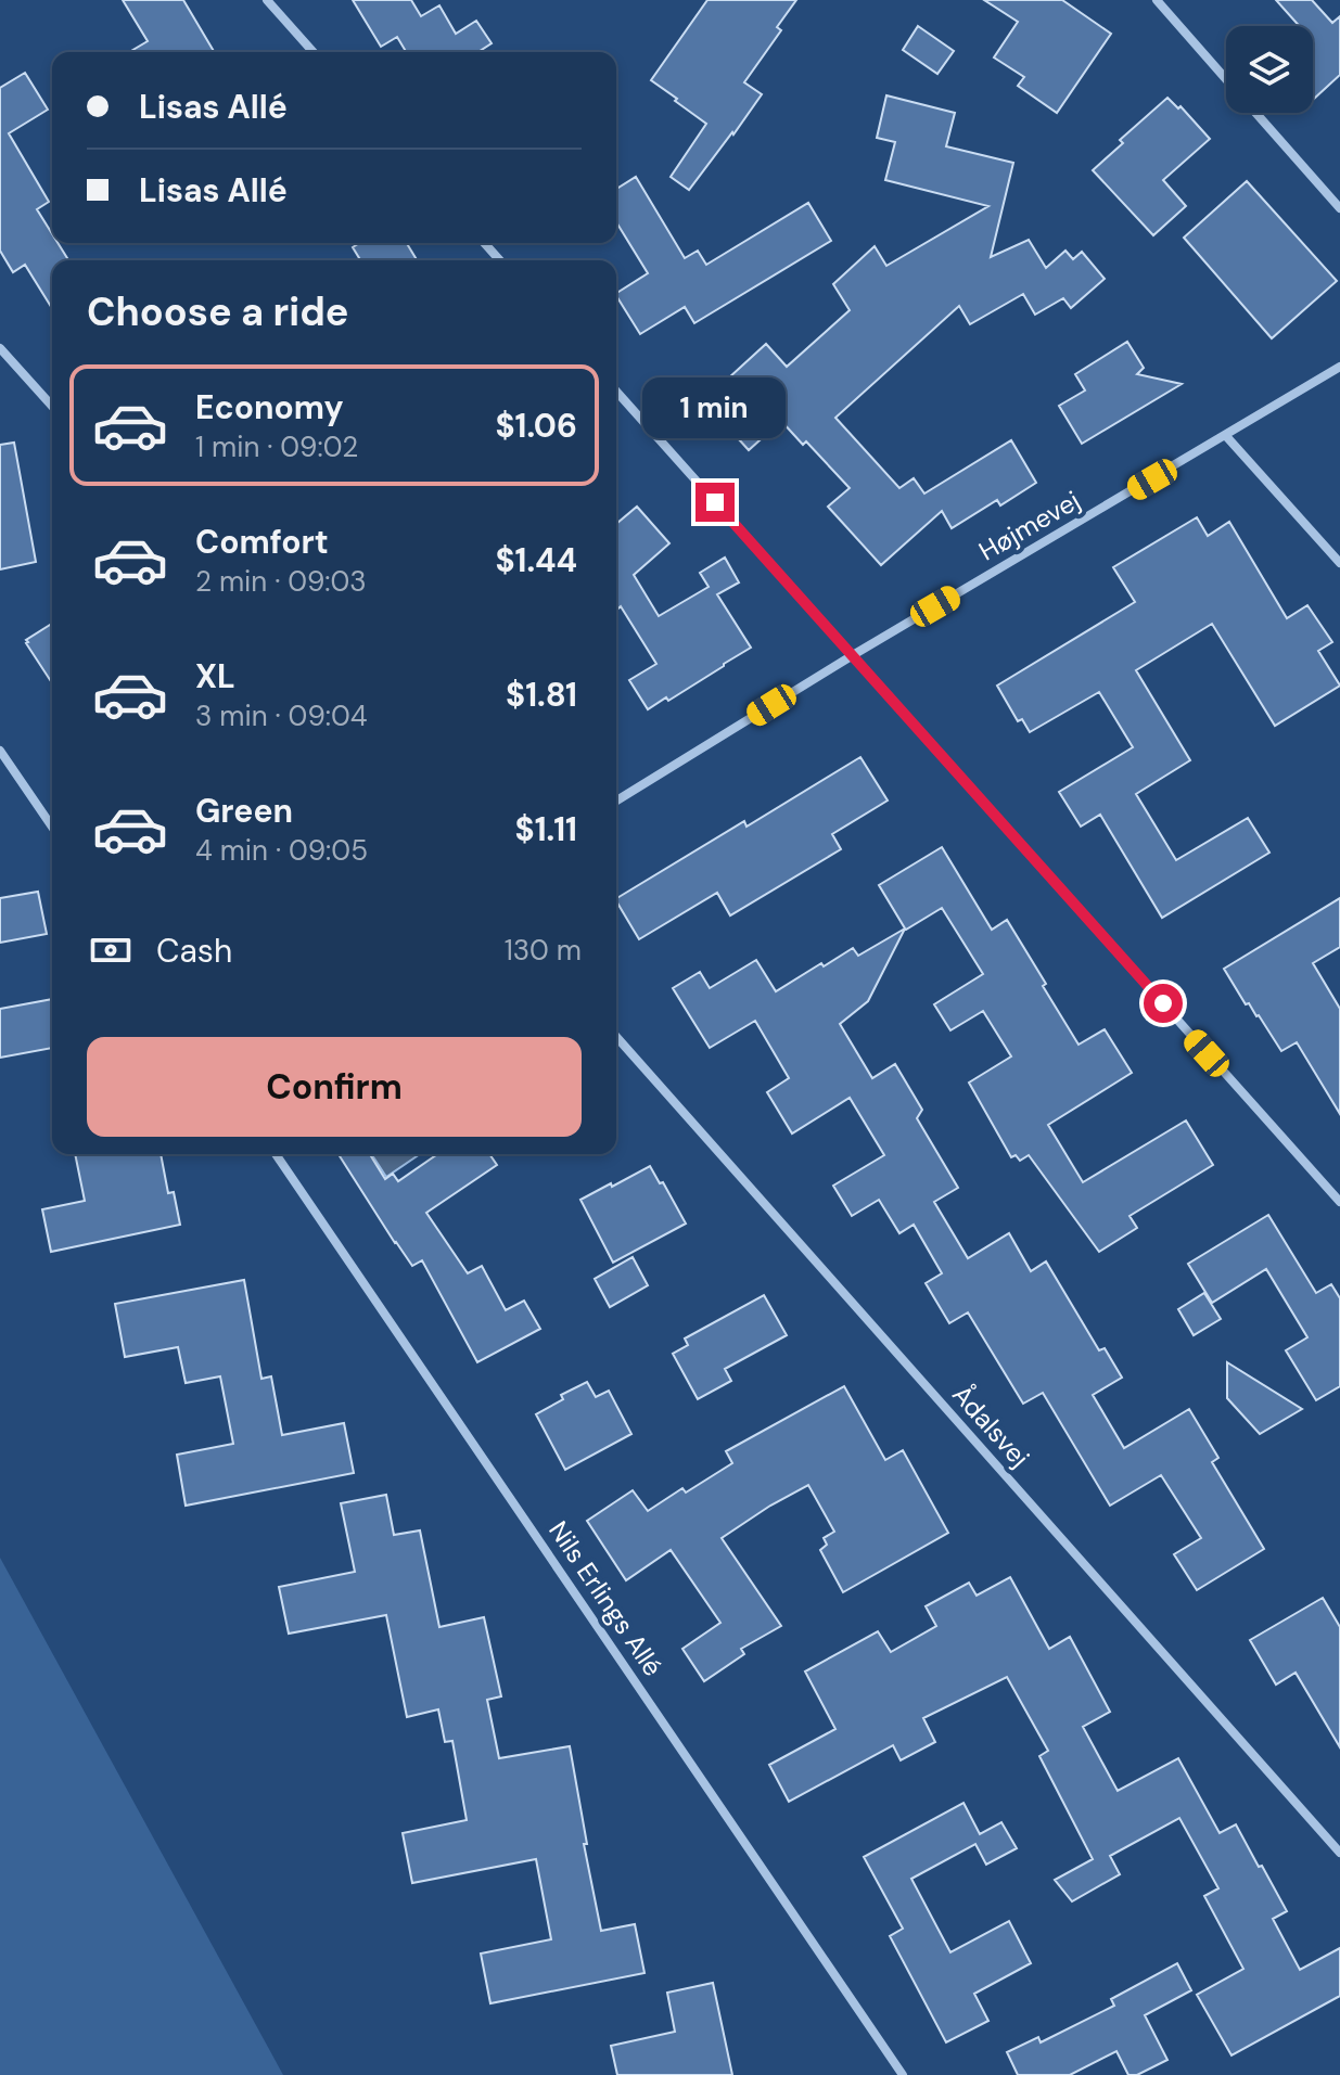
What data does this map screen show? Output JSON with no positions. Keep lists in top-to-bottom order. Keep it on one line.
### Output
{"streets":{"street":["Højmevej","Ådalsvej","Nils Erlings Allé"]},"page":{"banner":["Lisas Allé","Lisas Allé"],"heading":"Choose a ride","list":[{"name":"Economy","note":"1 min · 09:02","value":"$1.06"},{"name":"Comfort","note":"2 min · 09:03","value":"$1.44"},{"name":"XL","note":"3 min · 09:04","value":"$1.81"},{"name":"Green","note":"4 min · 09:05","value":"$1.11"}],"bubble":"1 min","pay":["Cash","130 m"],"buttons":"Confirm"}}
